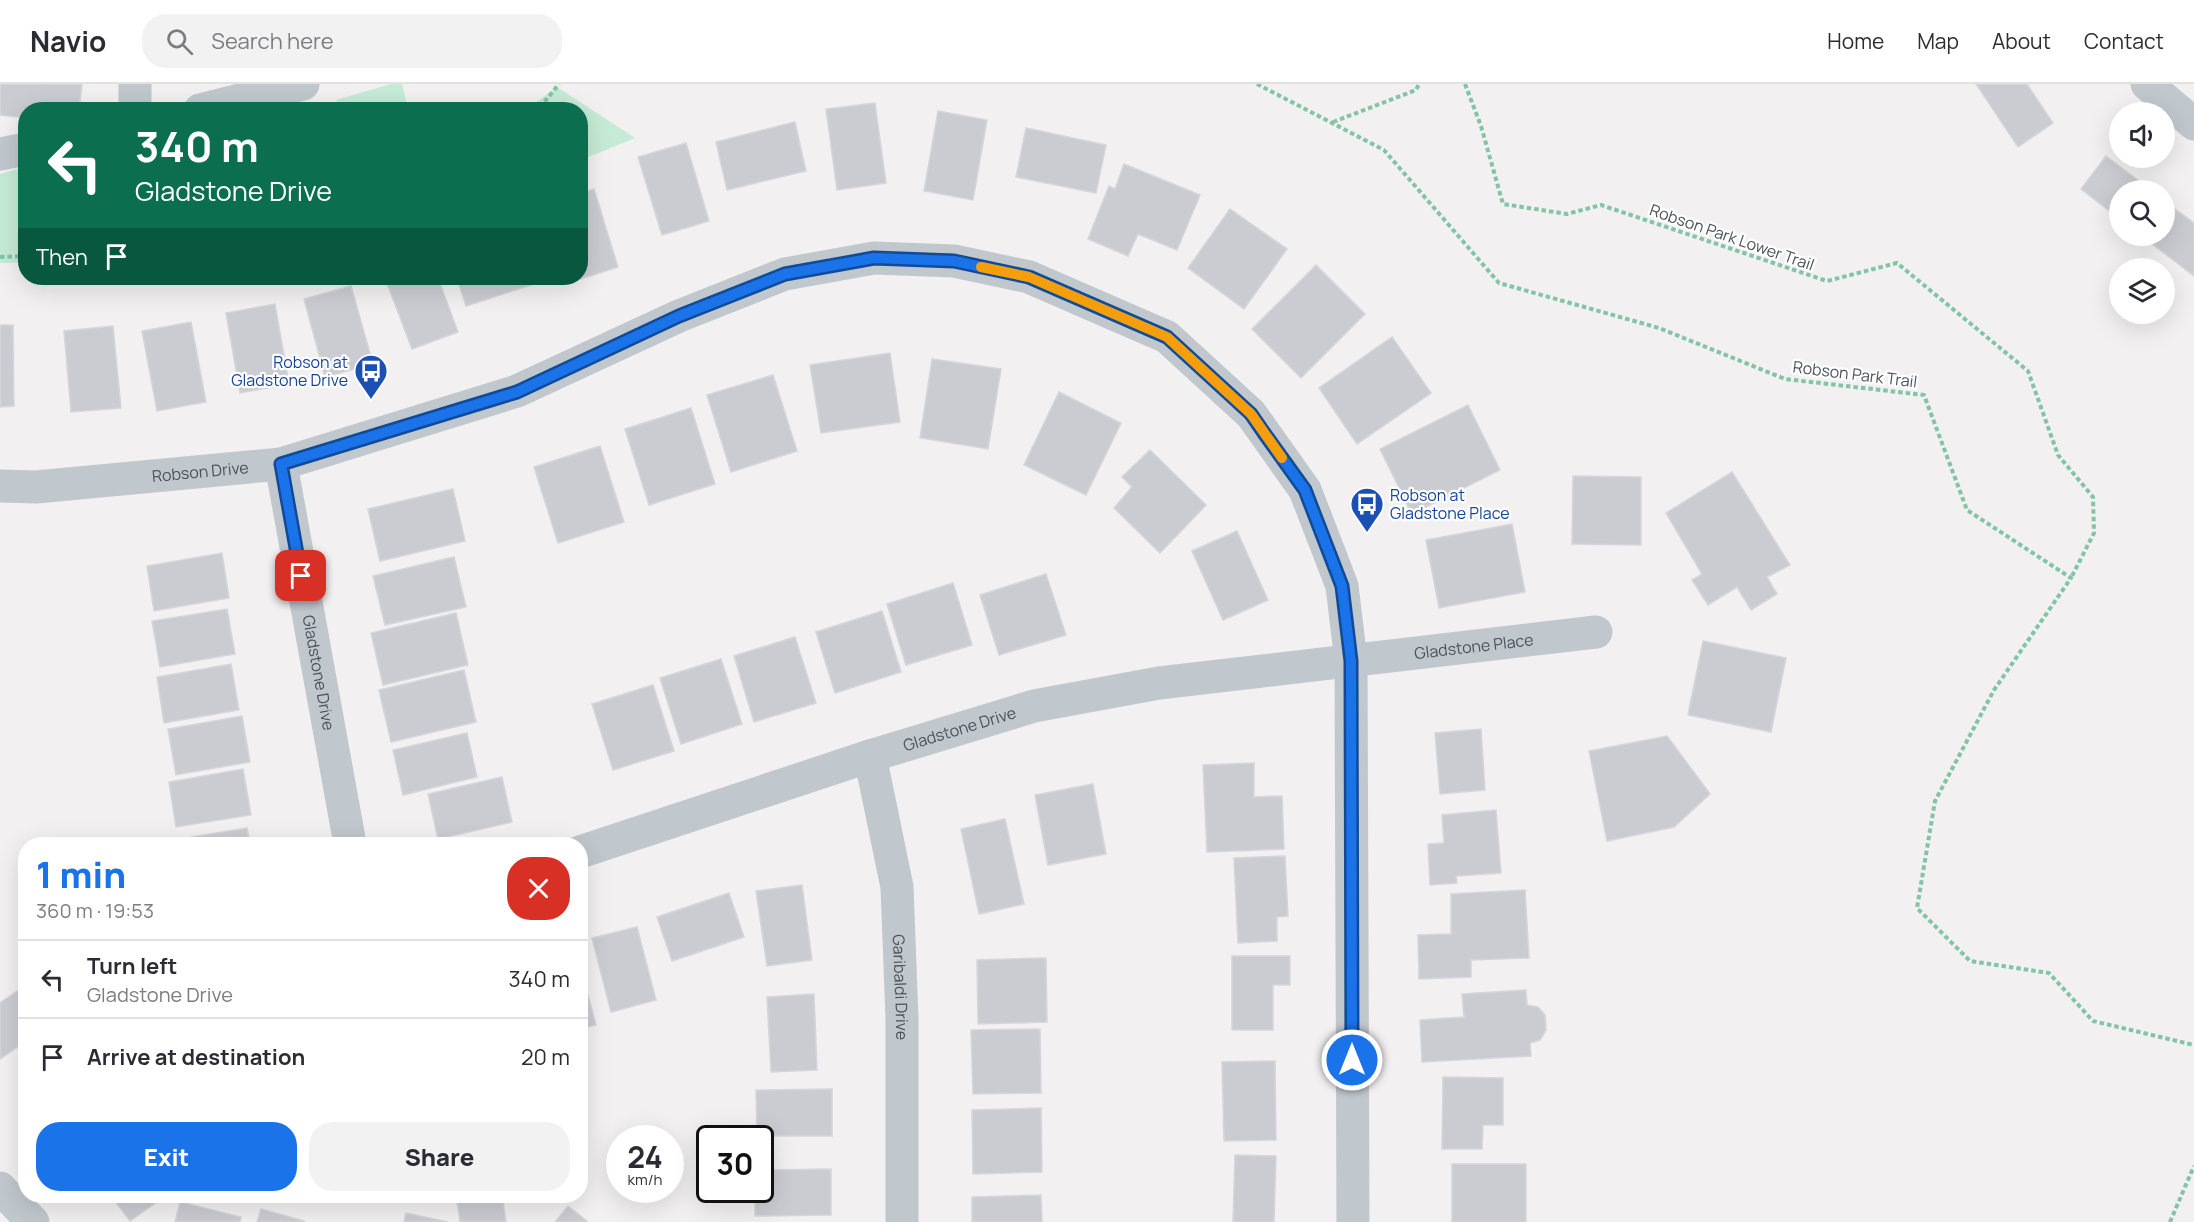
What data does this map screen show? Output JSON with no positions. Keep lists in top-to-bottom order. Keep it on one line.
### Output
{"streets":{"street":["Robson Drive","Gladstone Place","Gladstone Drive","Garibaldi Drive"],"path":["Robson Park Lower Trail","Robson Park Trail"]},"crossings":[["Robson Park Lower Trail","Robson Park Trail"],["Robson Drive","Gladstone Place"],["Robson Drive","Gladstone Drive"],["Gladstone Place","Gladstone Drive"],["Gladstone Drive","Garibaldi Drive"]],"places":{"bus stop":["Robson at Gladstone Drive","Robson at Gladstone Place"]},"page":{"header":"Navio","search":"Search here","nav":["Home","Map","About","Contact"],"turn":["340 m","Gladstone Drive"],"then":"Then","heading":["1 min","360 m · 19:53"],"list":[{"name":"Turn left","note":"Gladstone Drive","value":"340 m"},{"name":"Arrive at destination","value":"20 m"}],"buttons":["Exit","Share"],"speed":"24 km/h","limit":"30"}}
